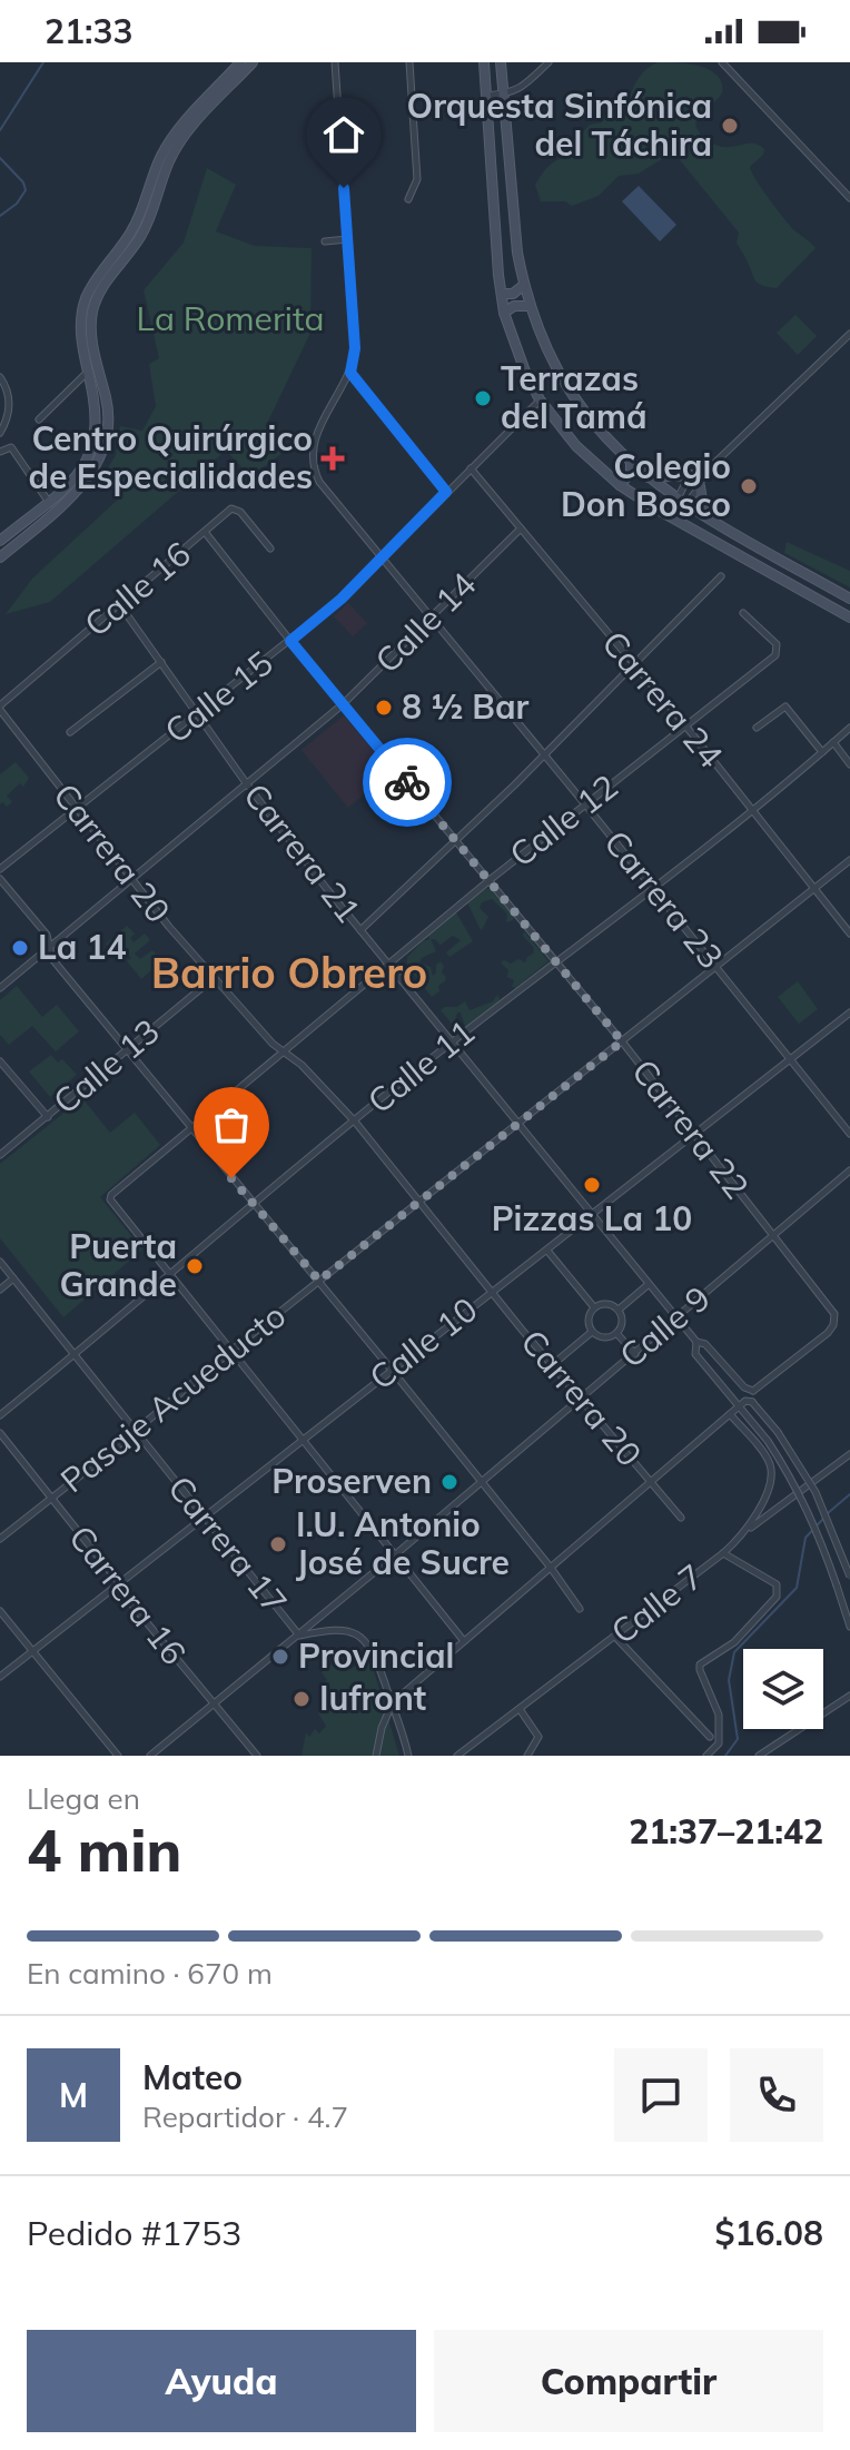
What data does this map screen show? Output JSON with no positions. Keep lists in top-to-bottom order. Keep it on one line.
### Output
{"streets":{"street":["Calle 16","Calle 14","Calle 15","Carrera 24","Calle 12","Carrera 20","Carrera 21","Carrera 23","Calle 13","Calle 11","Carrera 22","Calle 9","Calle 10","Pasaje Acueducto","Carrera 17","Carrera 16","Calle 7"]},"crossings":[["Calle 16","Carrera 20"],["Calle 16","Carrera 21"],["Calle 16","Carrera 22"],["Calle 14","Carrera 24"],["Calle 14","Carrera 20"],["Calle 14","Carrera 21"],["Calle 14","Carrera 23"],["Calle 14","Carrera 22"],["Calle 15","Carrera 24"],["Calle 15","Carrera 20"],["Calle 15","Carrera 21"],["Calle 15","Carrera 23"],["Calle 15","Carrera 22"],["Carrera 24","Calle 12"],["Carrera 24","Calle 11"],["Carrera 24","Pasaje Acueducto"],["Calle 12","Carrera 20"],["Calle 12","Carrera 21"],["Calle 12","Carrera 23"],["Calle 12","Calle 11"],["Calle 12","Carrera 22"],["Carrera 20","Calle 13"],["Carrera 20","Calle 11"],["Carrera 20","Calle 9"],["Carrera 20","Calle 10"],["Carrera 20","Pasaje Acueducto"],["Carrera 21","Calle 11"],["Carrera 21","Carrera 22"],["Carrera 21","Calle 9"],["Carrera 21","Calle 10"],["Carrera 21","Pasaje Acueducto"],["Carrera 23","Calle 11"],["Carrera 23","Calle 10"],["Carrera 23","Pasaje Acueducto"],["Calle 11","Carrera 22"],["Calle 11","Carrera 17"],["Carrera 22","Calle 9"],["Carrera 22","Calle 10"],["Carrera 22","Pasaje Acueducto"],["Calle 9","Carrera 17"],["Calle 9","Carrera 16"],["Calle 10","Carrera 17"],["Calle 10","Carrera 16"],["Pasaje Acueducto","Carrera 17"],["Pasaje Acueducto","Carrera 16"]],"districts":["Barrio Obrero"],"parks":["La Romerita"],"places":{"other":["Orquesta Sinfónica del Táchira","Terrazas del Tamá","Colegio Don Bosco","8 ½ Bar","La 14","Pizzas La 10","Puerta Grande","Proserven","I.U. Antonio José de Sucre","Provincial","Iufront"],"health":["Centro Quirúrgico de Especialidades"]},"page":{"status":"21:33","heading":["4 min","Llega en","21:37–21:42"],"panel":["Mateo","Repartidor · 4.7","Pedido #1753","$16.08"],"bar":"En camino · 670 m","round":"M","buttons":["Ayuda","Compartir"]}}
